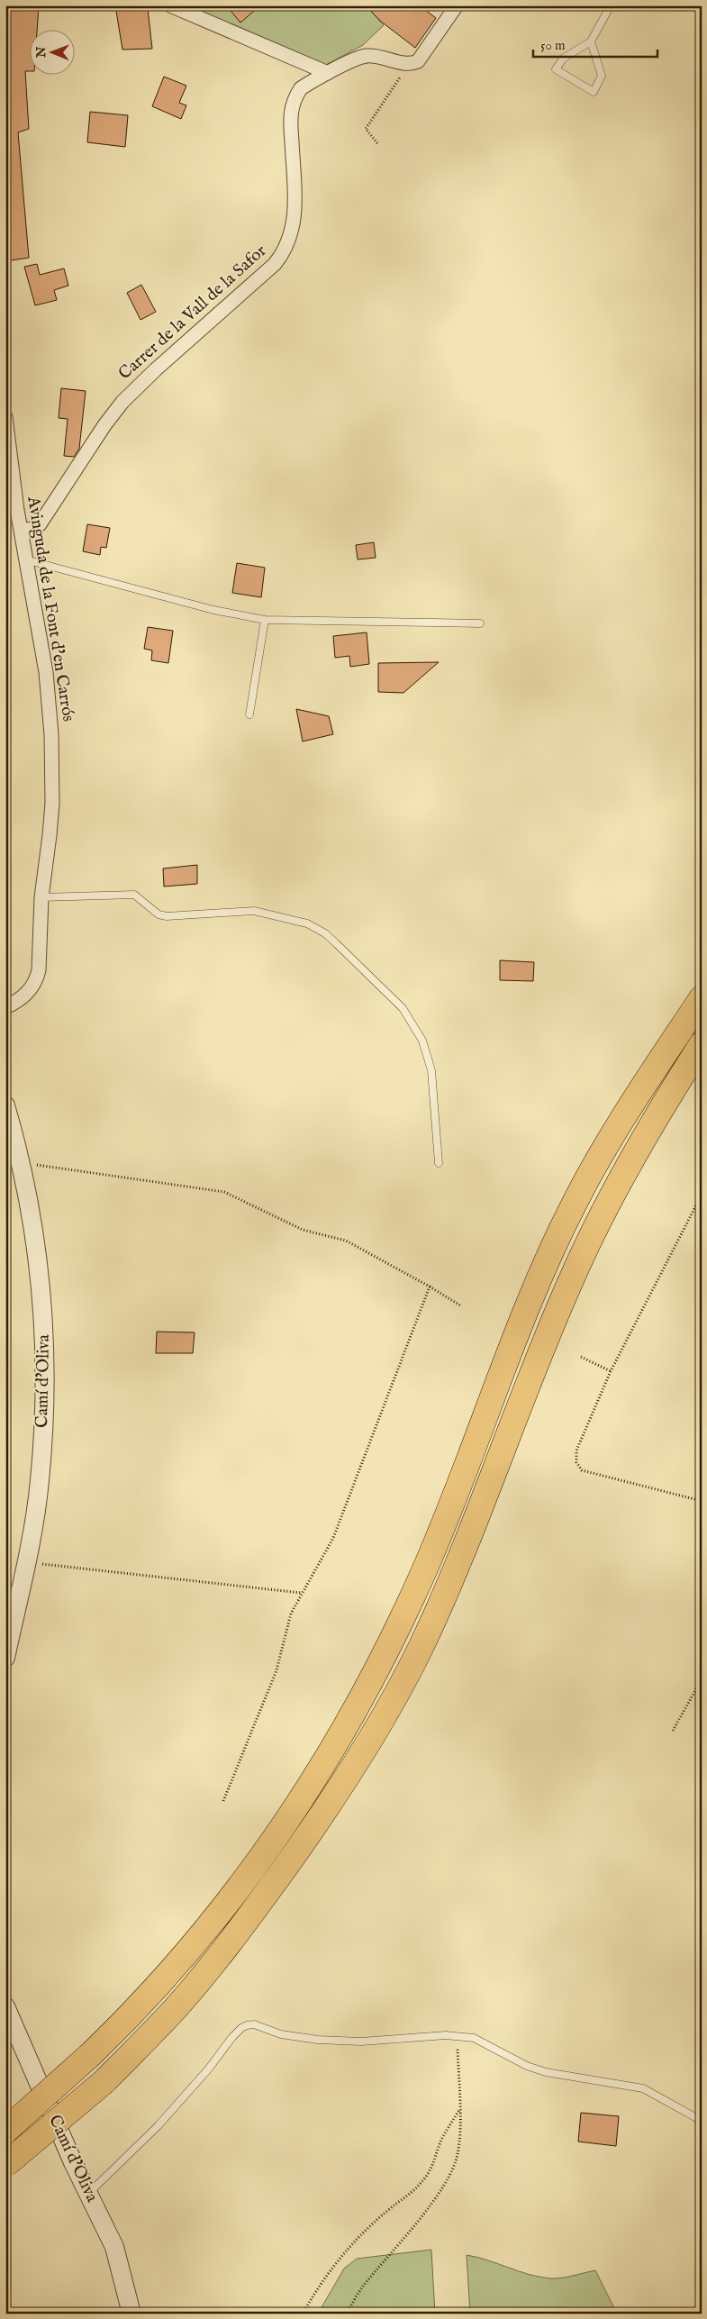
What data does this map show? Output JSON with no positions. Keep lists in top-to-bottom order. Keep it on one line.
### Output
{"streets":{"street":["Carrer de la Vall de la Safor","Avinguda de la Font d'en Carrós","Camí d’Oliva"]},"crossings":[["Carrer de la Vall de la Safor","Avinguda de la Font d'en Carrós"]],"scale_bar":"50 m","north":"left"}
